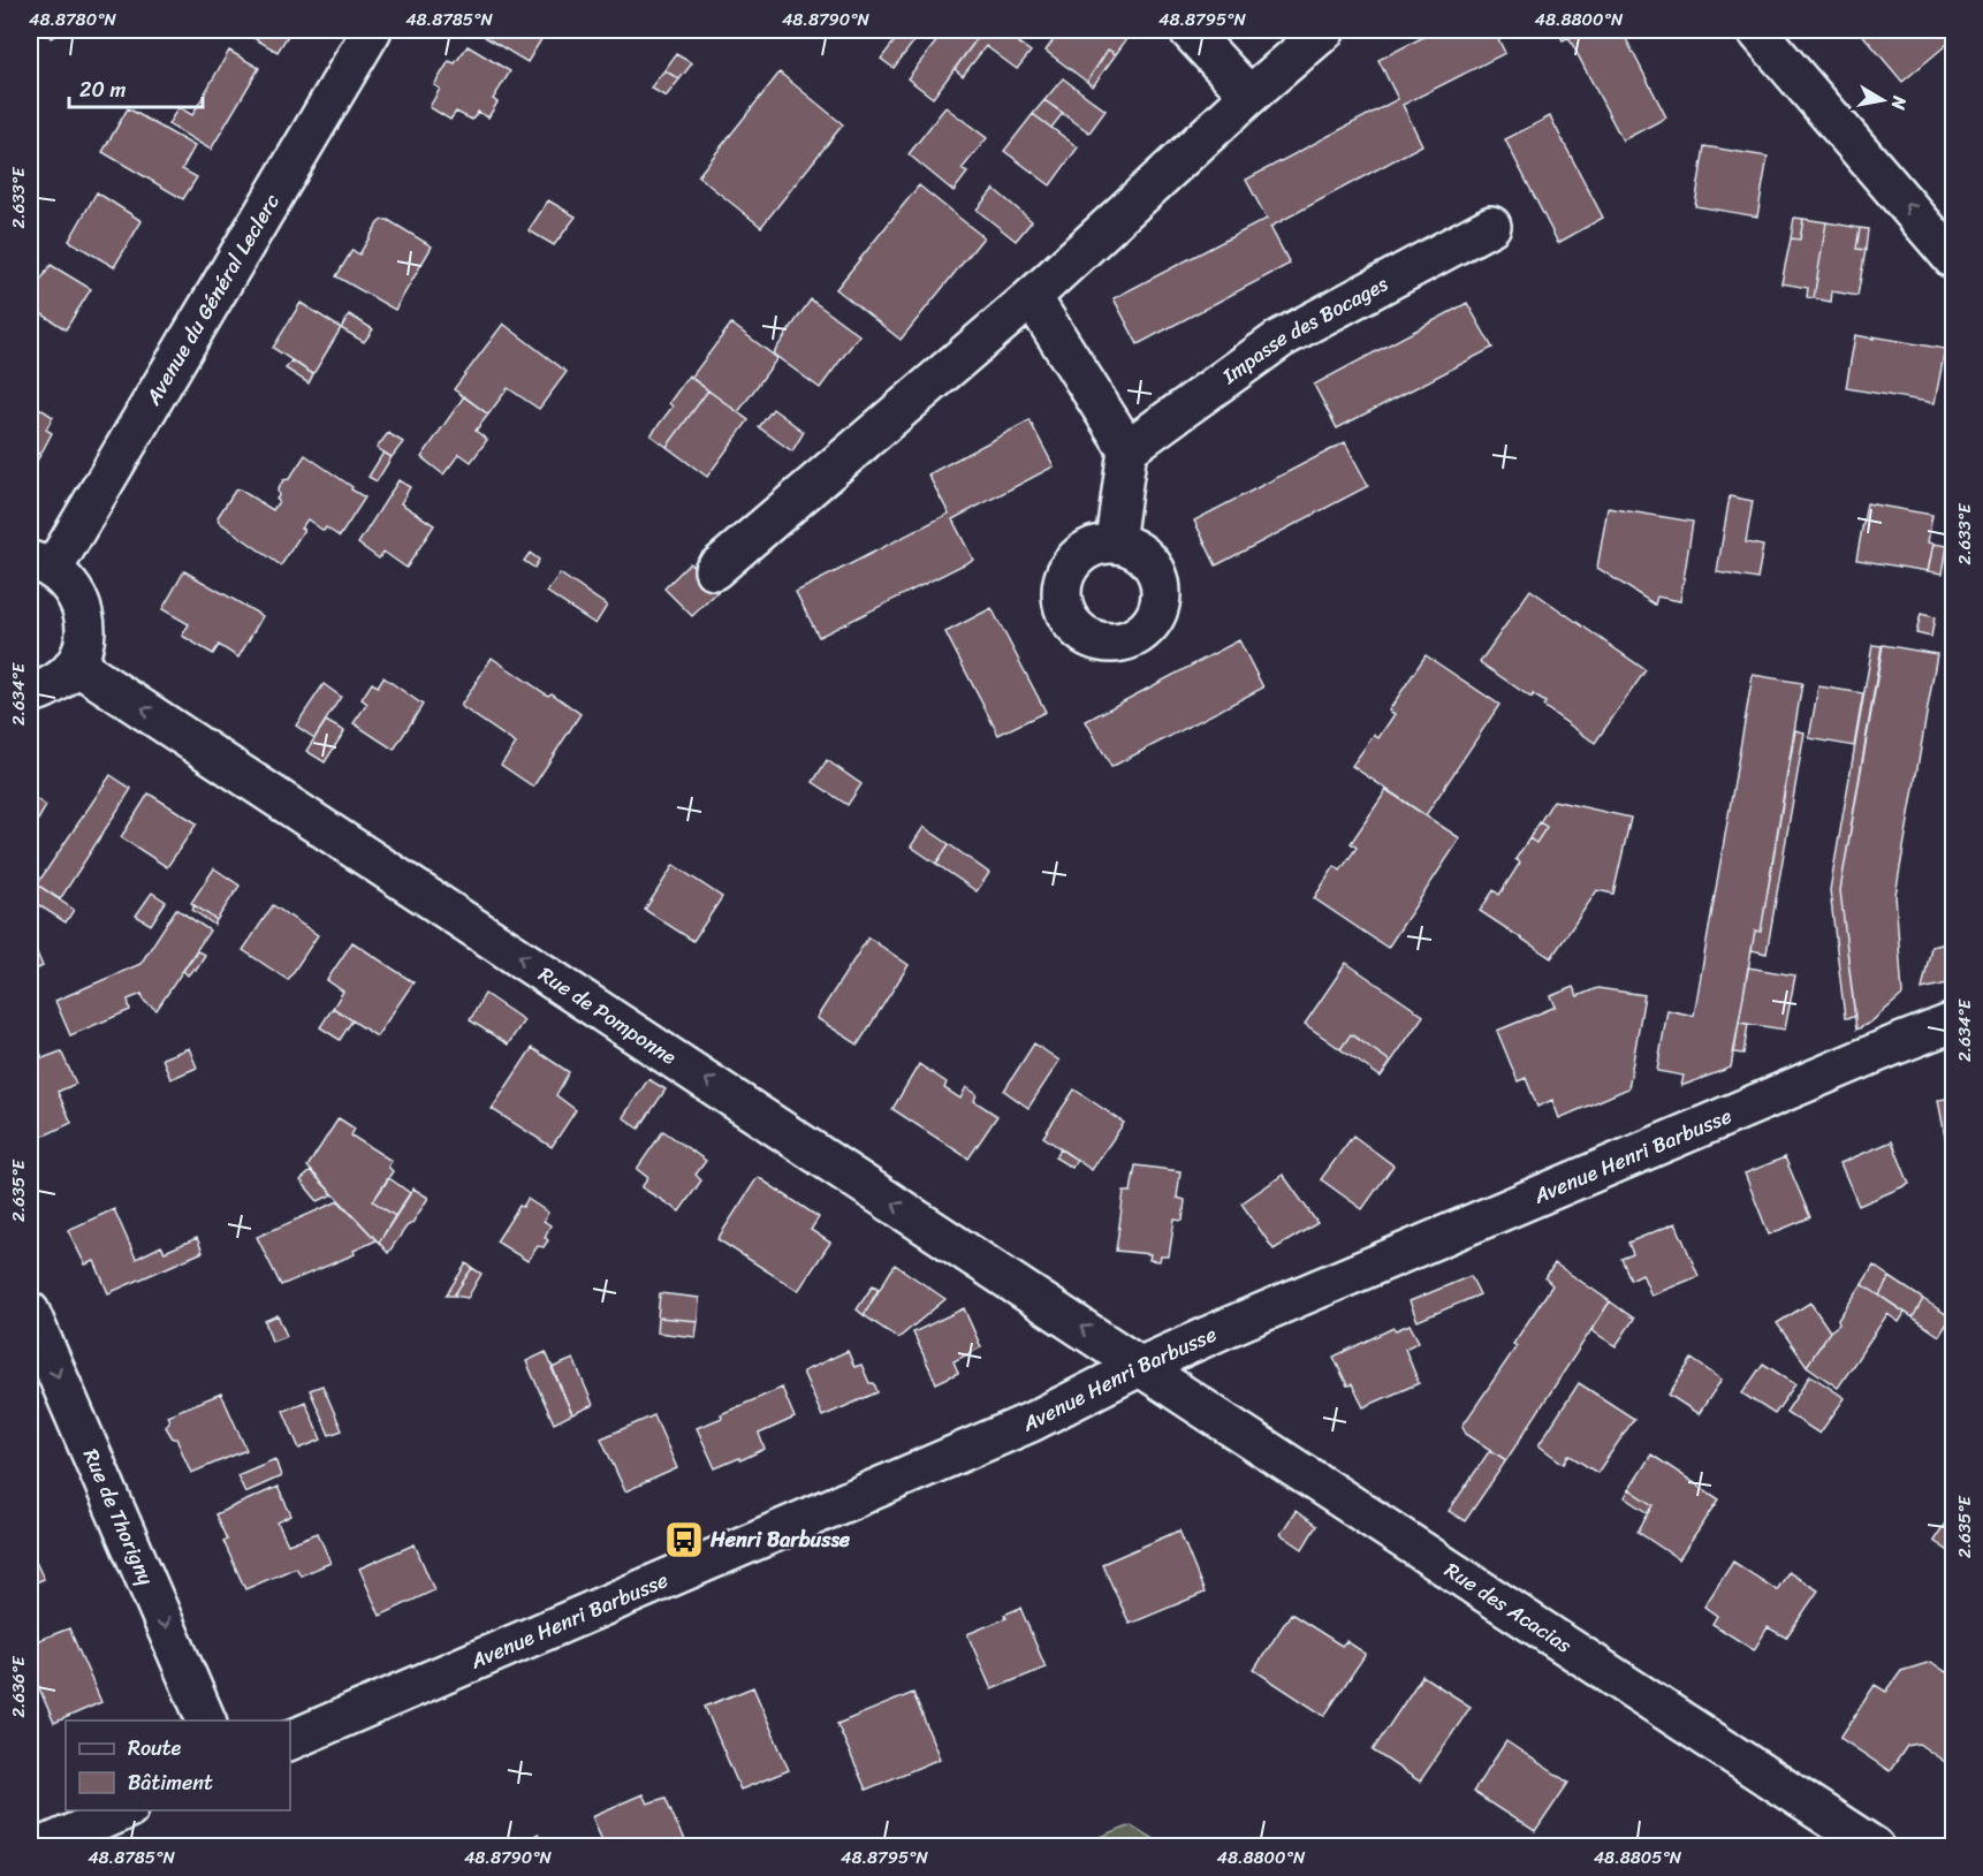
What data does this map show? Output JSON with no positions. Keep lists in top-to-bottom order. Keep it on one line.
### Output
{"streets":{"street":["Avenue du Général Leclerc","Impasse des Bocages","Rue de Pomponne","Avenue Henri Barbusse","Rue de Thorigny","Rue des Acacias"]},"crossings":[["Rue de Pomponne","Avenue Henri Barbusse"],["Rue de Pomponne","Rue des Acacias"],["Avenue Henri Barbusse","Rue des Acacias"]],"one_way":["Rue de Pomponne","Rue de Thorigny"],"places":{"bus stop":["Henri Barbusse"]},"legend":["Route","Bâtiment"],"scale_bar":"20 m","north":"right","coordinates":["48.8780°N","48.8785°N","48.8790°N","48.8795°N","48.8800°N","2.633°E","2.634°E","2.635°E","2.636°E","48.8805°N"]}
